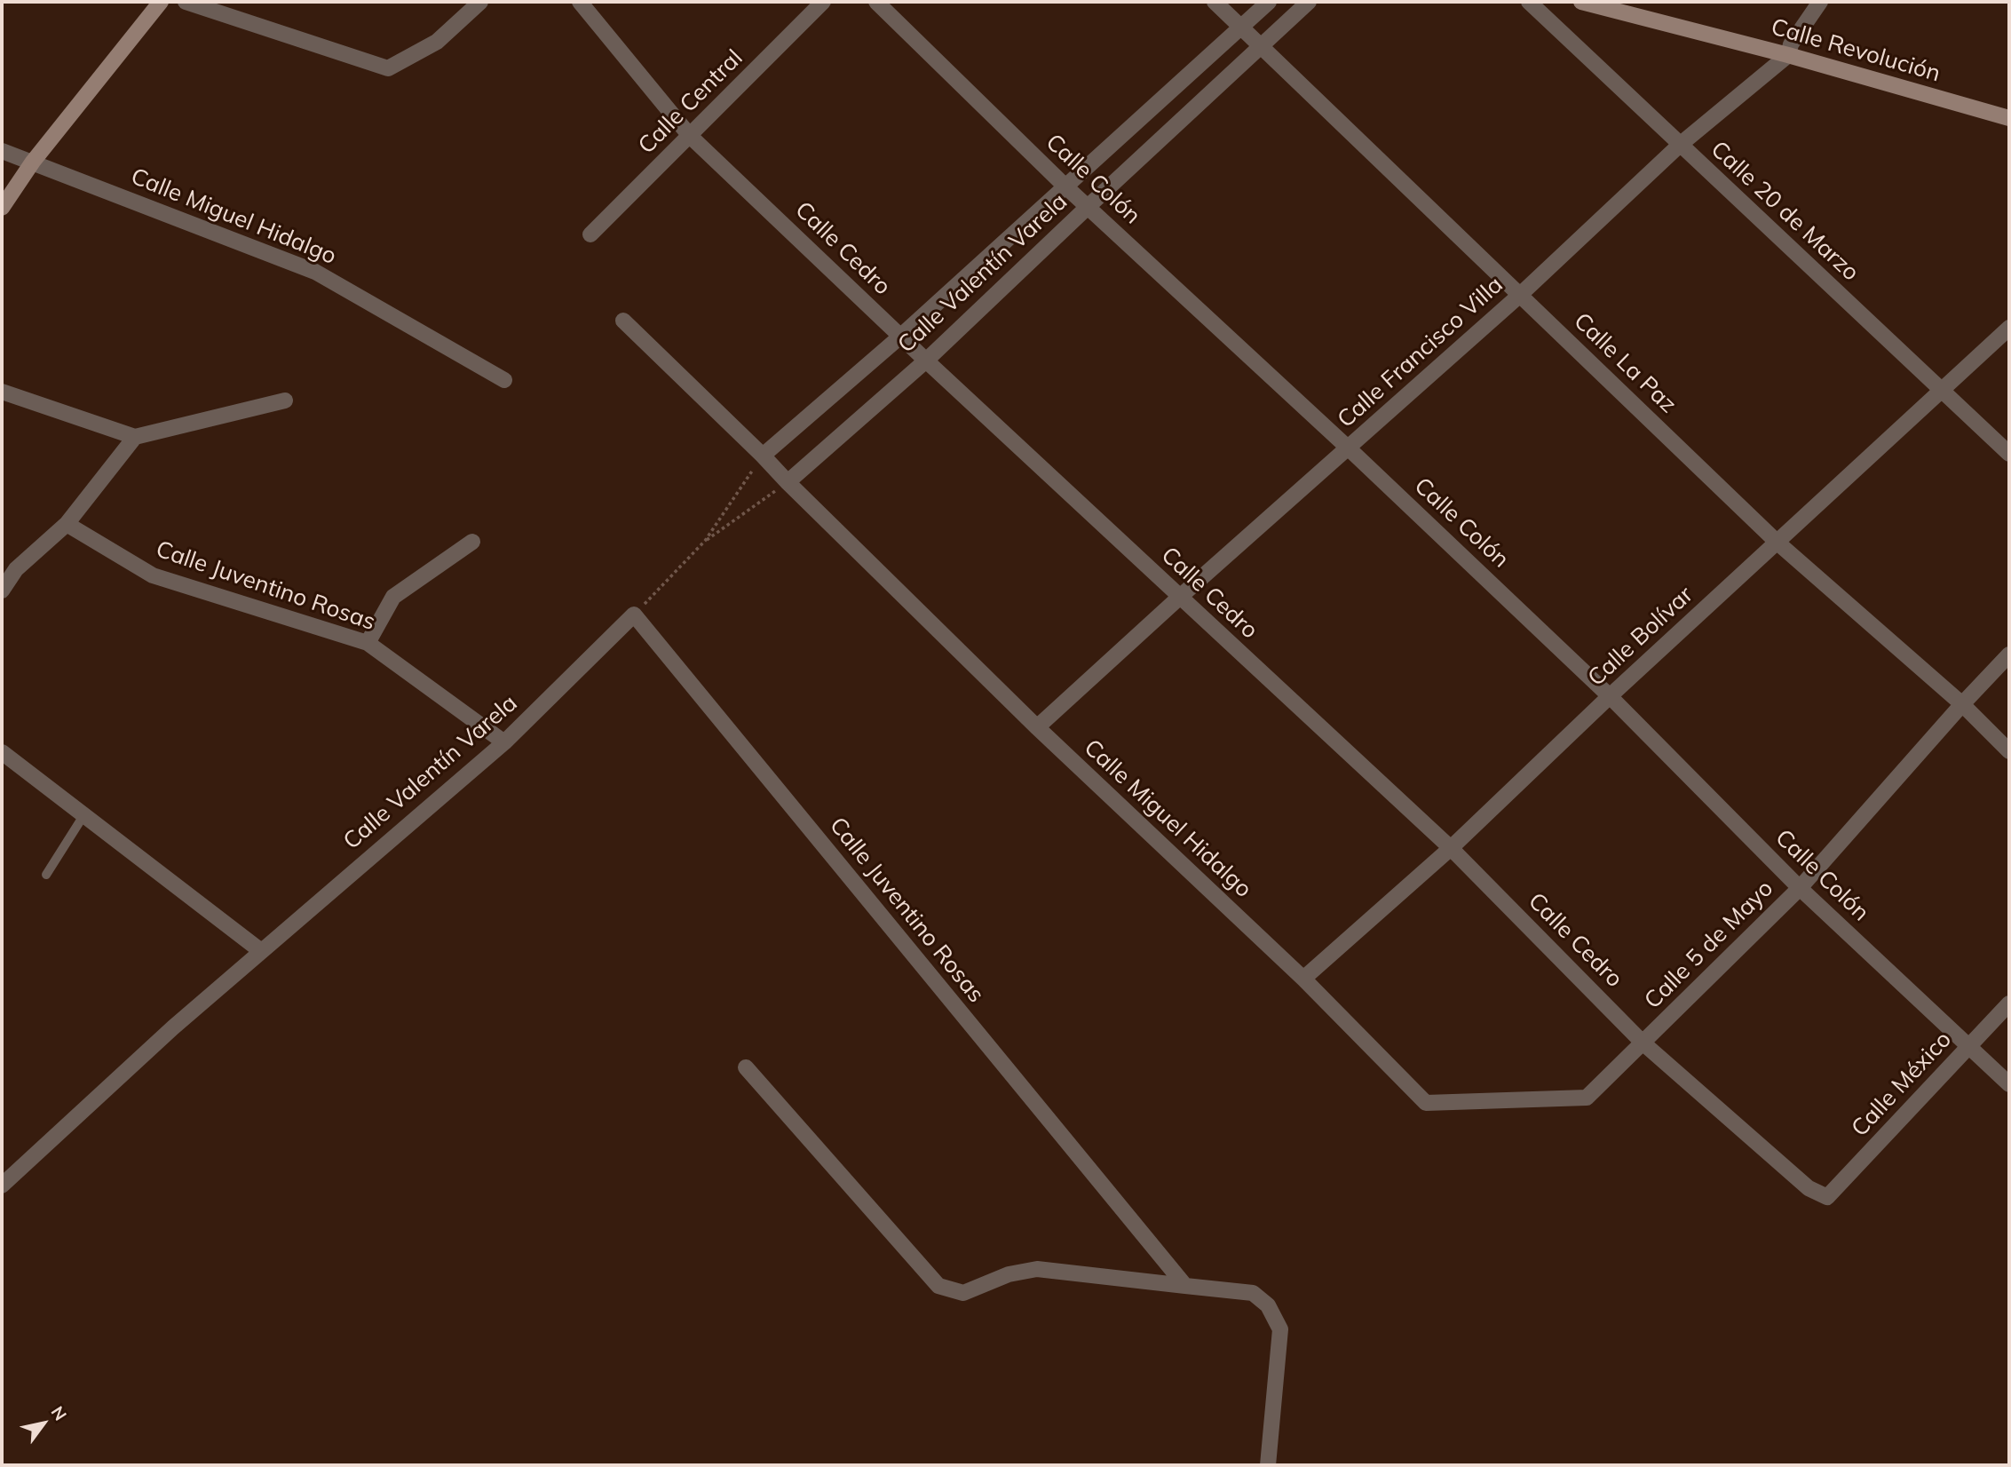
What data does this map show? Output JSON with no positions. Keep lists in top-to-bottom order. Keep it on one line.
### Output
{"streets":{"street":["Calle Revolución","Calle Central","Calle Colón","Calle 20 de Marzo","Calle Miguel Hidalgo","Calle Cedro","Calle Valentín Varela","Calle Francisco Villa","Calle La Paz","Calle Juventino Rosas","Calle Bolívar","Calle 5 de Mayo","Calle México"]},"crossings":[["Calle Revolución","Calle Francisco Villa"],["Calle Central","Calle Cedro"],["Calle Colón","Calle Valentín Varela"],["Calle Colón","Calle Francisco Villa"],["Calle Colón","Calle Bolívar"],["Calle Colón","Calle 5 de Mayo"],["Calle Colón","Calle México"],["Calle 20 de Marzo","Calle Francisco Villa"],["Calle 20 de Marzo","Calle Bolívar"],["Calle Miguel Hidalgo","Calle Valentín Varela"],["Calle Miguel Hidalgo","Calle Francisco Villa"],["Calle Miguel Hidalgo","Calle Bolívar"],["Calle Miguel Hidalgo","Calle 5 de Mayo"],["Calle Cedro","Calle Valentín Varela"],["Calle Cedro","Calle Francisco Villa"],["Calle Cedro","Calle Bolívar"],["Calle Cedro","Calle 5 de Mayo"],["Calle Cedro","Calle México"],["Calle Valentín Varela","Calle La Paz"],["Calle Valentín Varela","Calle Juventino Rosas"],["Calle Francisco Villa","Calle La Paz"],["Calle La Paz","Calle Bolívar"],["Calle La Paz","Calle 5 de Mayo"]],"north":"top right"}
